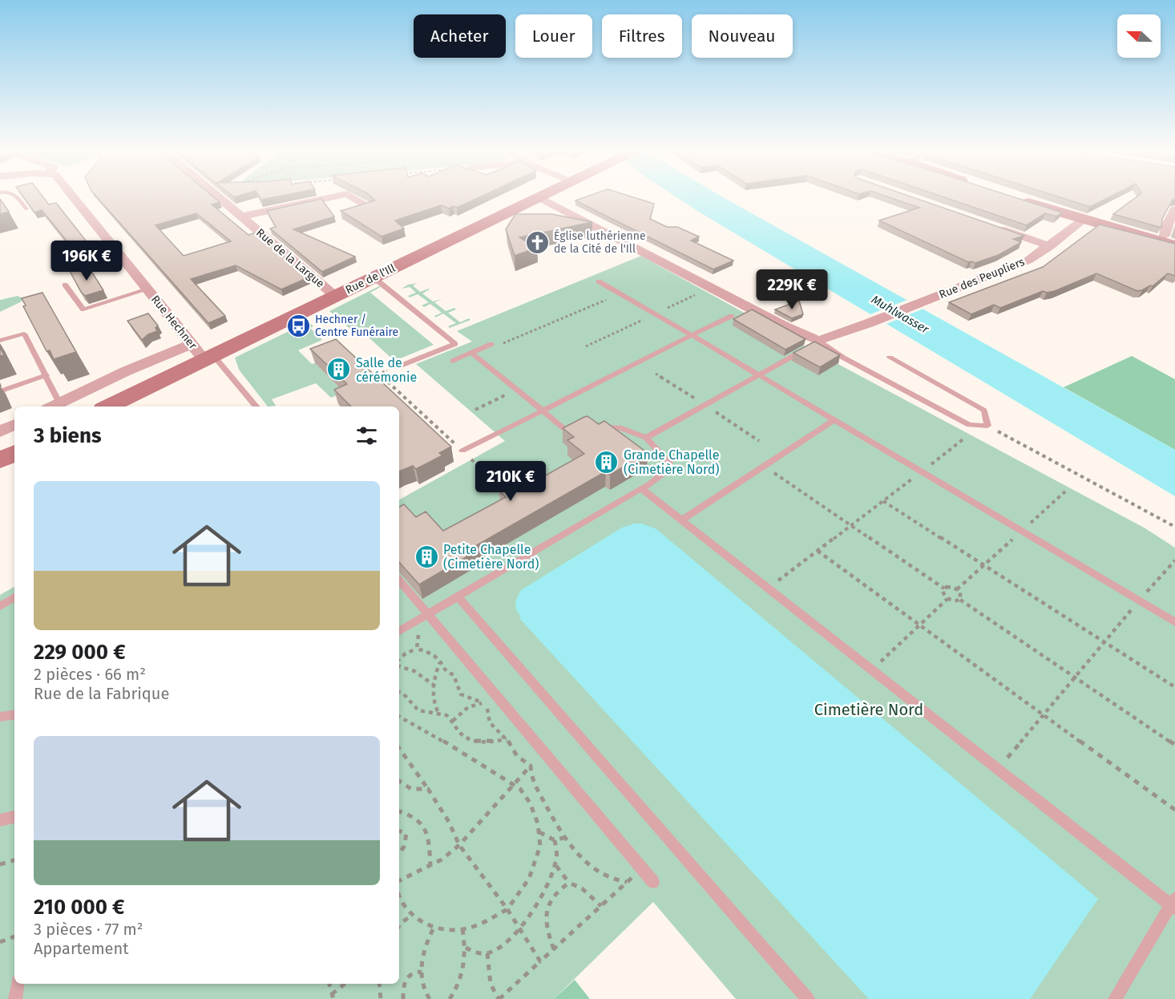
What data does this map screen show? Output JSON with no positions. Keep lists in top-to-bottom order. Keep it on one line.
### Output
{"streets":{"main road":["Rue de l'Ill"],"street":["Rue de la Largue","Rue des Peupliers","Rue Hechner"]},"crossings":[["Rue de la Largue","Rue de l'Ill"],["Rue de l'Ill","Rue Hechner"]],"water":["Muhlwasser"],"parks":["Cimetière Nord"],"places":{"church":["Église luthérienne de la Cité de l'Ill"],"bus stop":["Hechner / Centre Funéraire"],"building":["Salle de cérémonie","Grande Chapelle (Cimetière Nord)","Petite Chapelle (Cimetière Nord)"]},"north":"left","page":{"chip":["Acheter","Louer","Filtres","Nouveau"],"price":["196K €","229K €","210K €"],"heading":"3 biens","list":[{"name":"229 000 €","note":"2 pièces · 66 m² · Rue de la Fabrique"},{"name":"210 000 €","note":"3 pièces · 77 m² · Appartement"}]}}
